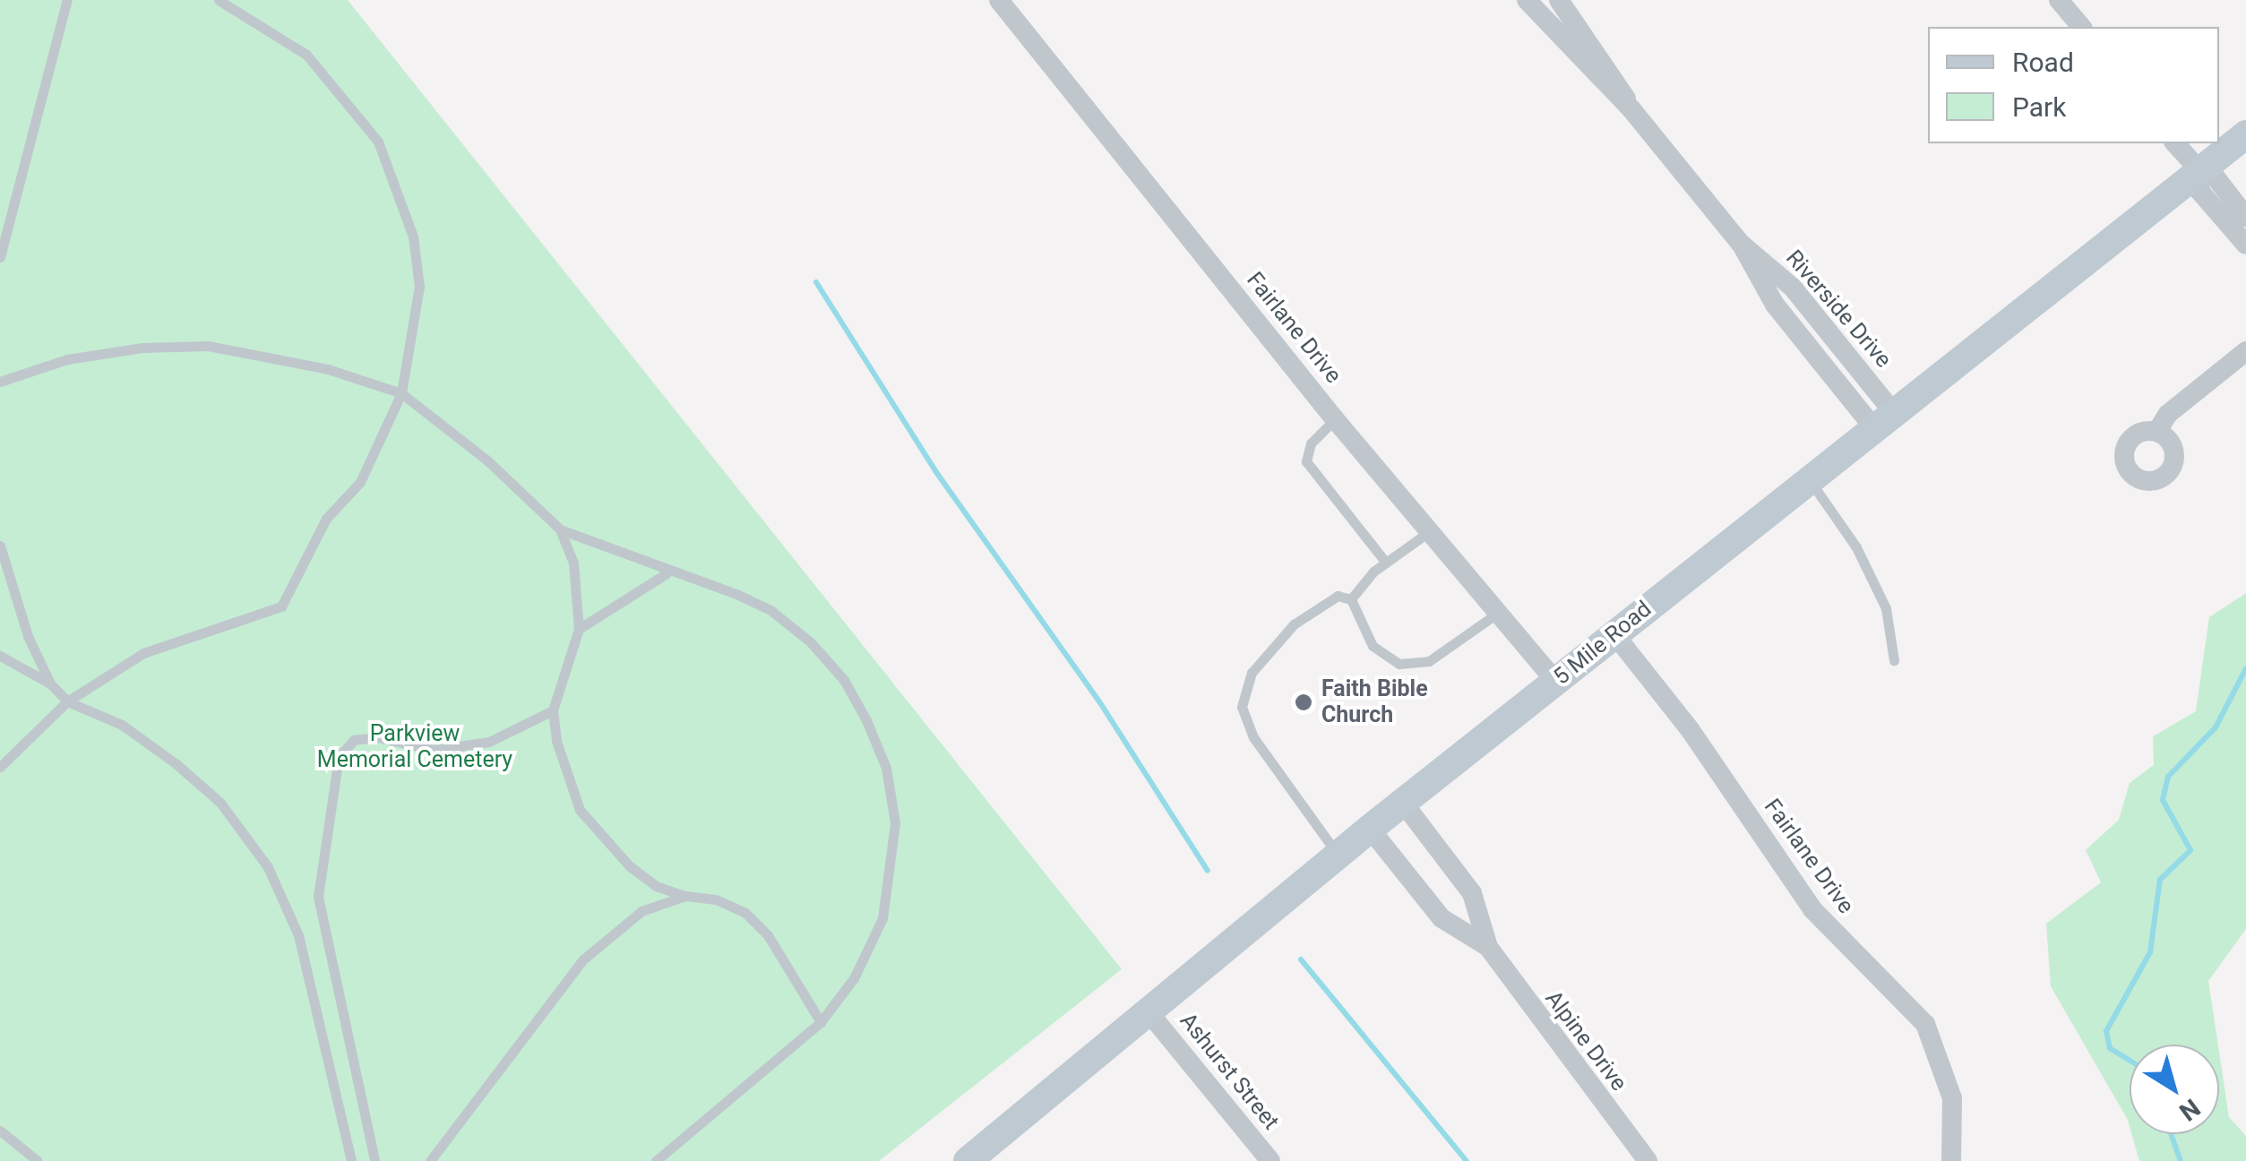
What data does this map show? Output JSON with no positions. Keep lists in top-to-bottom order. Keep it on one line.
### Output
{"streets":{"main road":["5 Mile Road"],"street":["Riverside Drive","Fairlane Drive","Alpine Drive","Ashurst Street"]},"crossings":[["Riverside Drive","5 Mile Road"],["Fairlane Drive","5 Mile Road"],["5 Mile Road","Alpine Drive"],["5 Mile Road","Ashurst Street"]],"parks":["Parkview Memorial Cemetery"],"places":["Faith Bible Church"],"legend":["Road","Park"],"north":"bottom right"}
